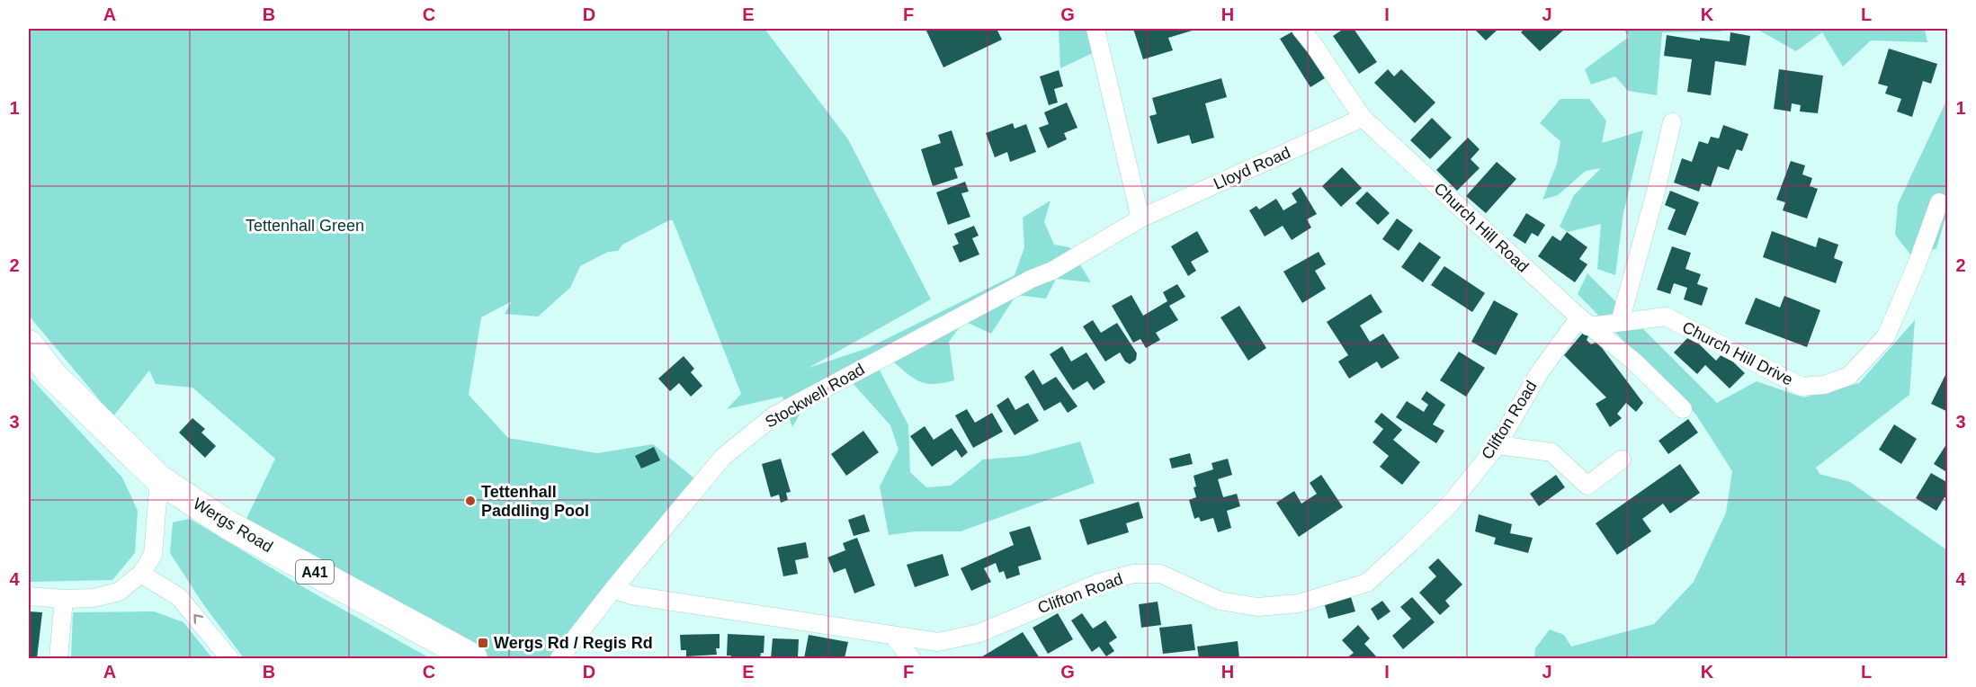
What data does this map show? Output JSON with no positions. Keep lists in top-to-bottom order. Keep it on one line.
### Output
{"streets":{"highway":["Wergs Road","A41"],"street":["Lloyd Road","Church Hill Road","Church Hill Drive","Stockwell Road","Clifton Road"]},"crossings":[["Lloyd Road","Church Hill Road"],["Lloyd Road","Stockwell Road"],["Church Hill Road","Church Hill Drive"],["Church Hill Road","Clifton Road"],["Church Hill Drive","Clifton Road"],["Stockwell Road","Clifton Road"]],"parks":["Tettenhall Green"],"places":{"other":["Tettenhall Paddling Pool"],"transit":["Wergs Rd / Regis Rd"]},"grid":{"columns":["A","B","C","D","E","F","G","H","I","J","K","L"],"rows":["1","2","3","4"]}}
